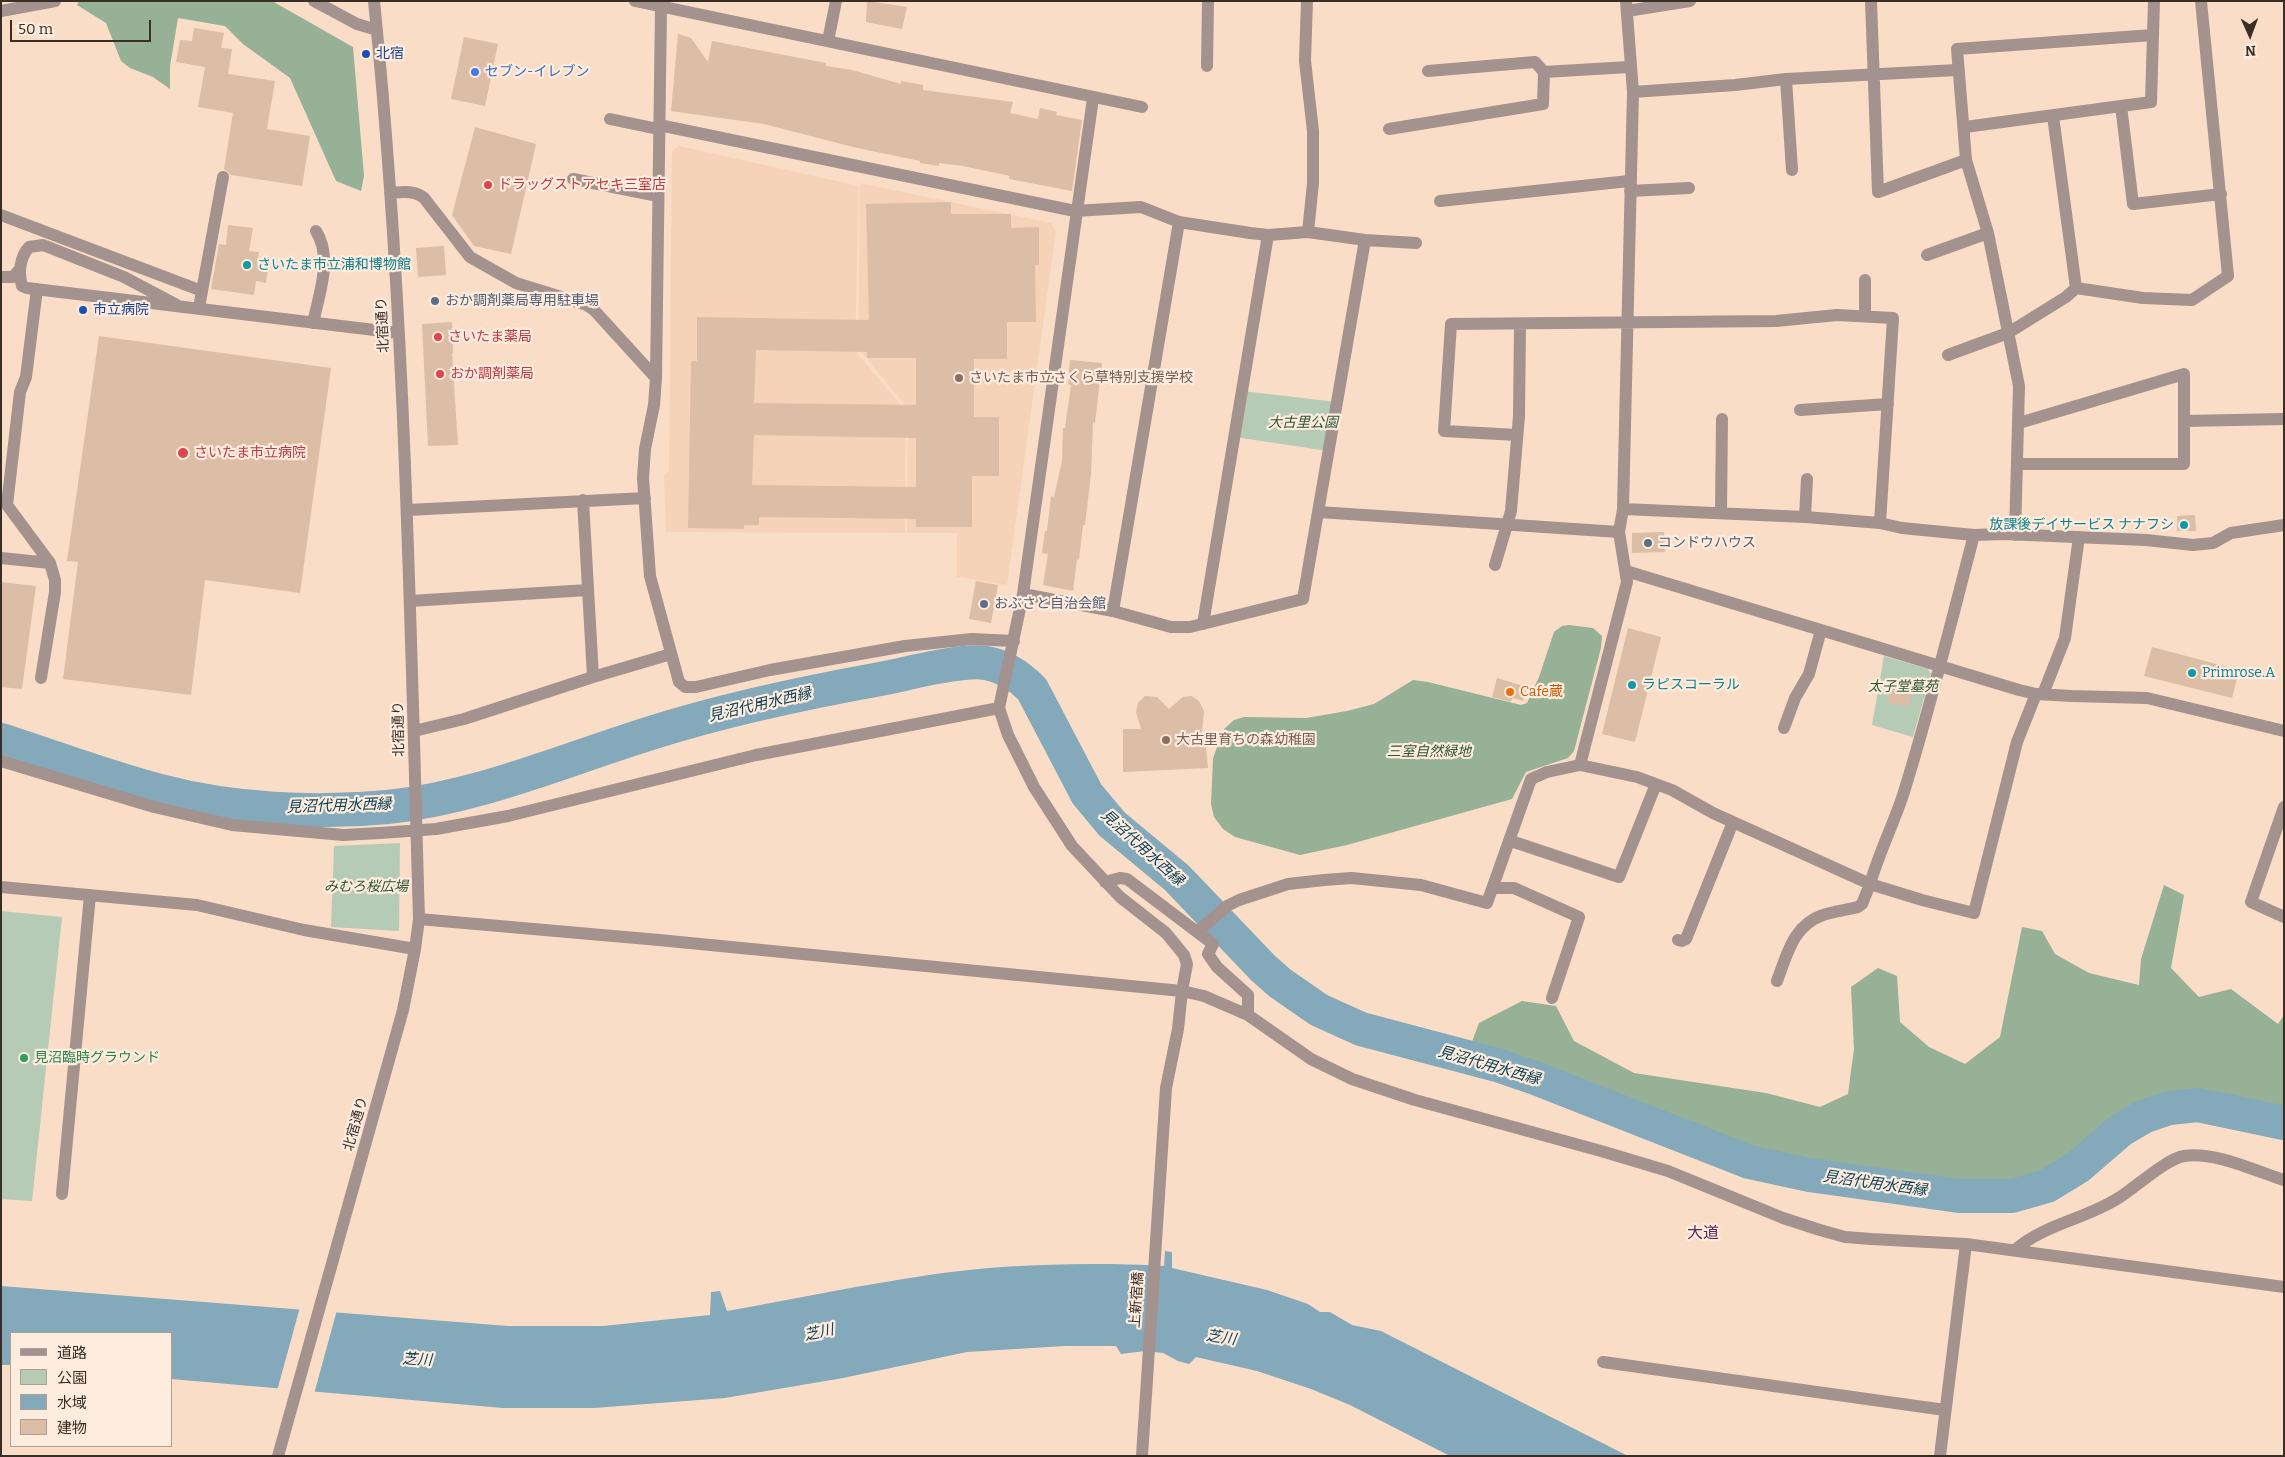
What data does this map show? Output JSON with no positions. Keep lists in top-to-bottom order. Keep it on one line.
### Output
{"streets":{"street":["北宿通り","上新宿橋"]},"districts":["大道"],"water":["見沼代用水西縁","芝川"],"parks":["大古里公園","太子堂墓苑","三室自然緑地","みむろ桜広場"],"places":["北宿","セブン-イレブン","ドラッグストアセキ三室店","さいたま市立浦和博物館","おか調剤薬局専用駐車場","市立病院","さいたま薬局","おか調剤薬局","さいたま市立さくら草特別支援学校","さいたま市立病院","放課後デイサービス ナナフシ","コンドウハウス","おぶさと自治会館","Primrose.A","ラピスコーラル","Cafe蔵","大古里育ちの森幼稚園","見沼臨時グラウンド"],"legend":["道路","公園","水域","建物"],"scale_bar":"50 m","north":"bottom"}
